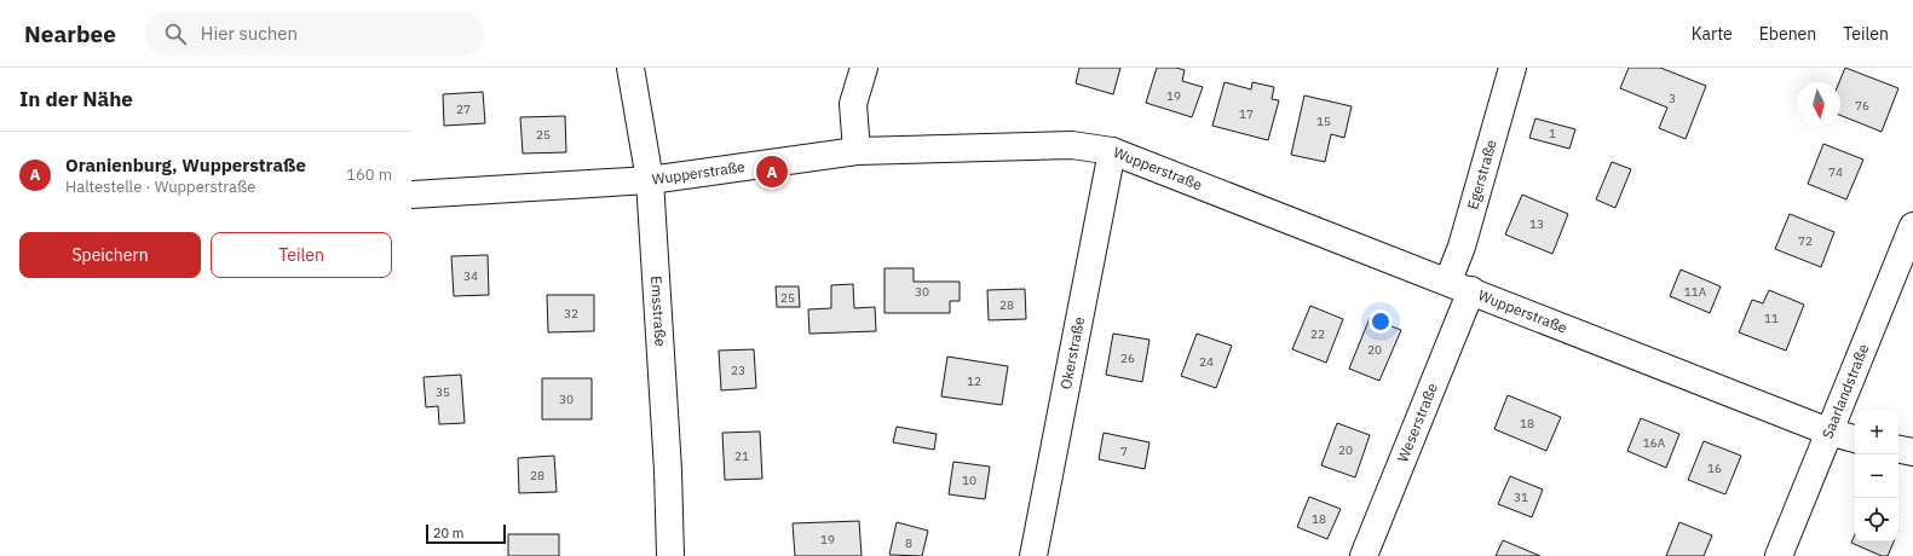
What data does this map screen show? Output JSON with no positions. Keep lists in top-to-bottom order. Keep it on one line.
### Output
{"streets":{"street":["Wupperstraße","Egerstraße","Emsstraße","Okerstraße","Saarlandstraße","Weserstraße"]},"crossings":[["Wupperstraße","Egerstraße"],["Wupperstraße","Emsstraße"],["Wupperstraße","Okerstraße"],["Wupperstraße","Saarlandstraße"],["Wupperstraße","Weserstraße"]],"house_numbers":["19","3","76","27","17","15","1","25","74","13","72","34","30","11A","25","28","32","11","22","20","26","24","23","12","35","30","18","16A","20","7","21","16","28","10","31","18","19","8"],"scale_bar":"20 m","north":"bottom","page":{"header":"Nearbee","search":"Hier suchen","nav":["Karte","Ebenen","Teilen"],"heading":"In der Nähe","list":[{"mark":"A","name":"Oranienburg, Wupperstraße","note":"Haltestelle · Wupperstraße","value":"160 m"}],"pins":"A","buttons":["Speichern","Teilen"],"map_buttons":["+","−"],"scale":"20 m"}}
